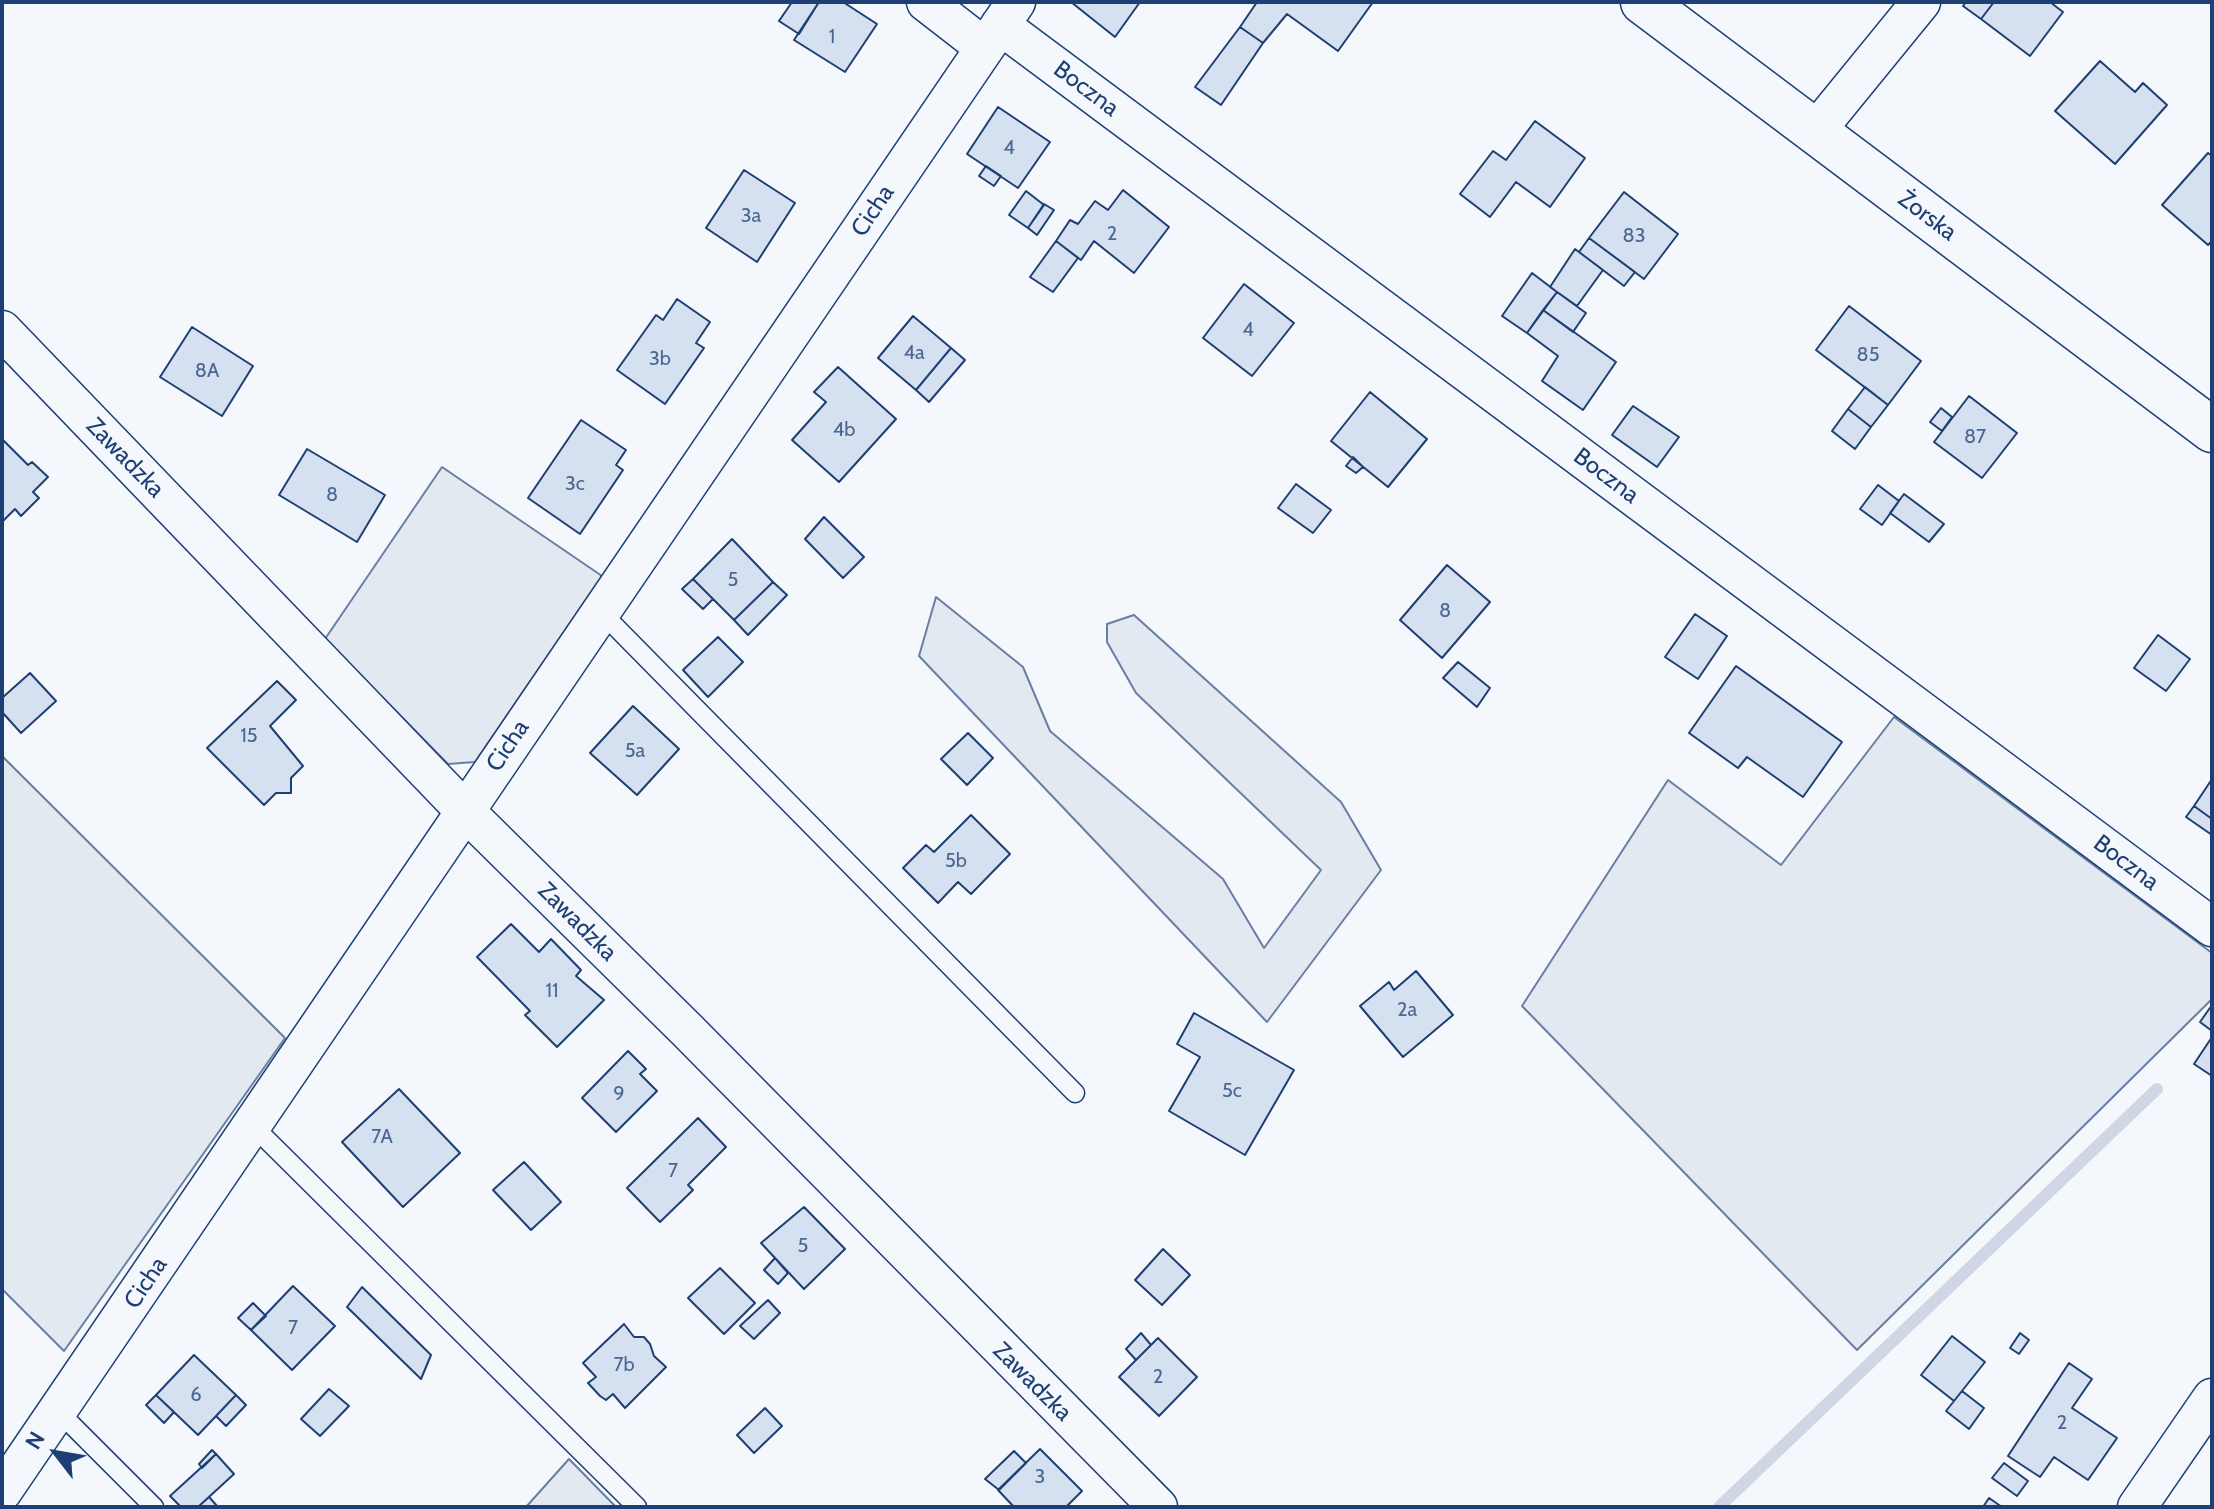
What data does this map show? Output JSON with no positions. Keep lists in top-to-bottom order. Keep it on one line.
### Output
{"streets":{"street":["Boczna","Cicha","Żorska","Zawadzka"]},"crossings":[["Boczna","Cicha"],["Cicha","Zawadzka"]],"house_numbers":["1","4","3a","2","83","4","4a","85","3b","8A","4b","87","3c","8","5","8","15","5a","5b","11","2a","5c","9","7A","7","5","7","7b","2","6","2","3"],"north":"top left"}
